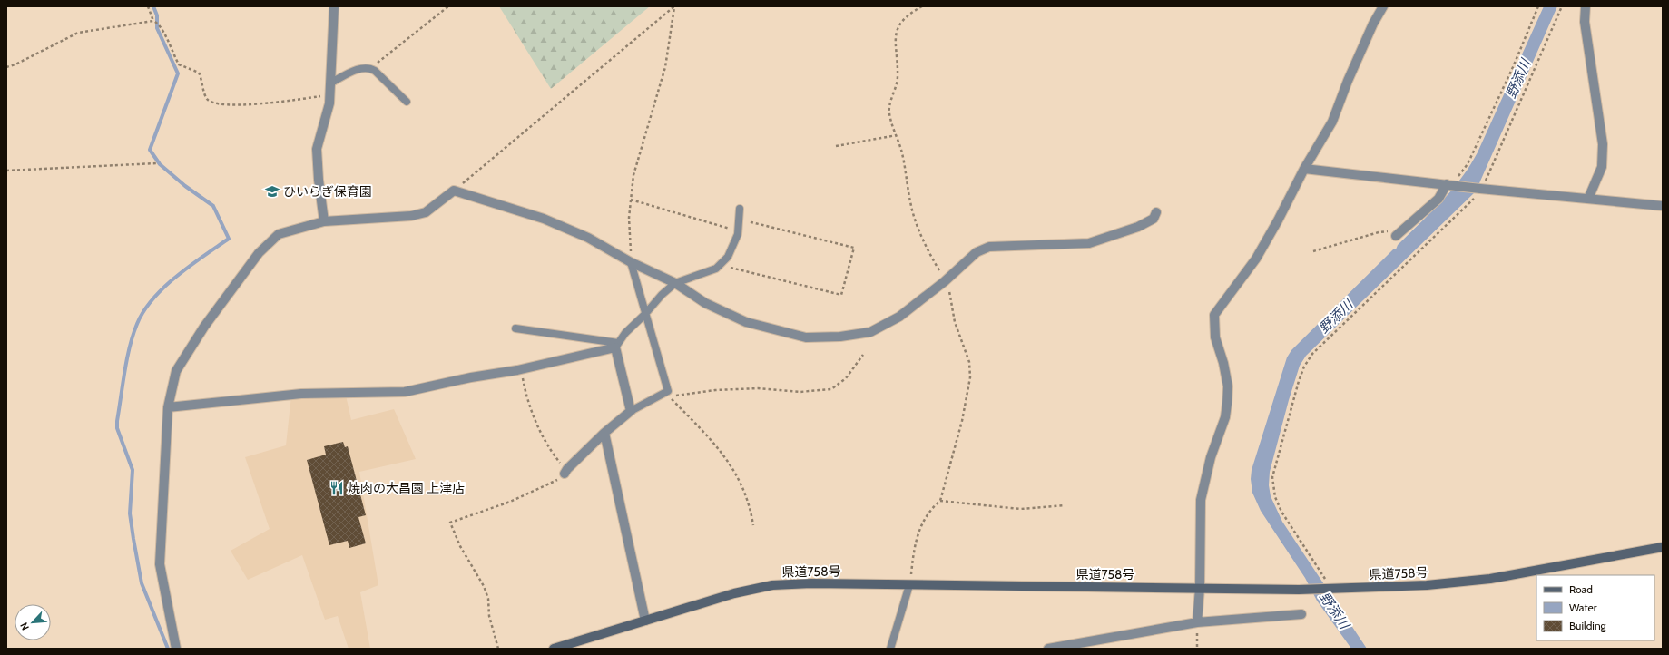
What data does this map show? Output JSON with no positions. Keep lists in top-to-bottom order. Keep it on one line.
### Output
{"streets":{"main road":["県道758号"]},"water":["野添川"],"places":{"school or university":["ひいらぎ保育園"],"restaurant":["焼肉の大昌園 上津店"]},"legend":["Road","Water","Building"],"north":"bottom left"}
